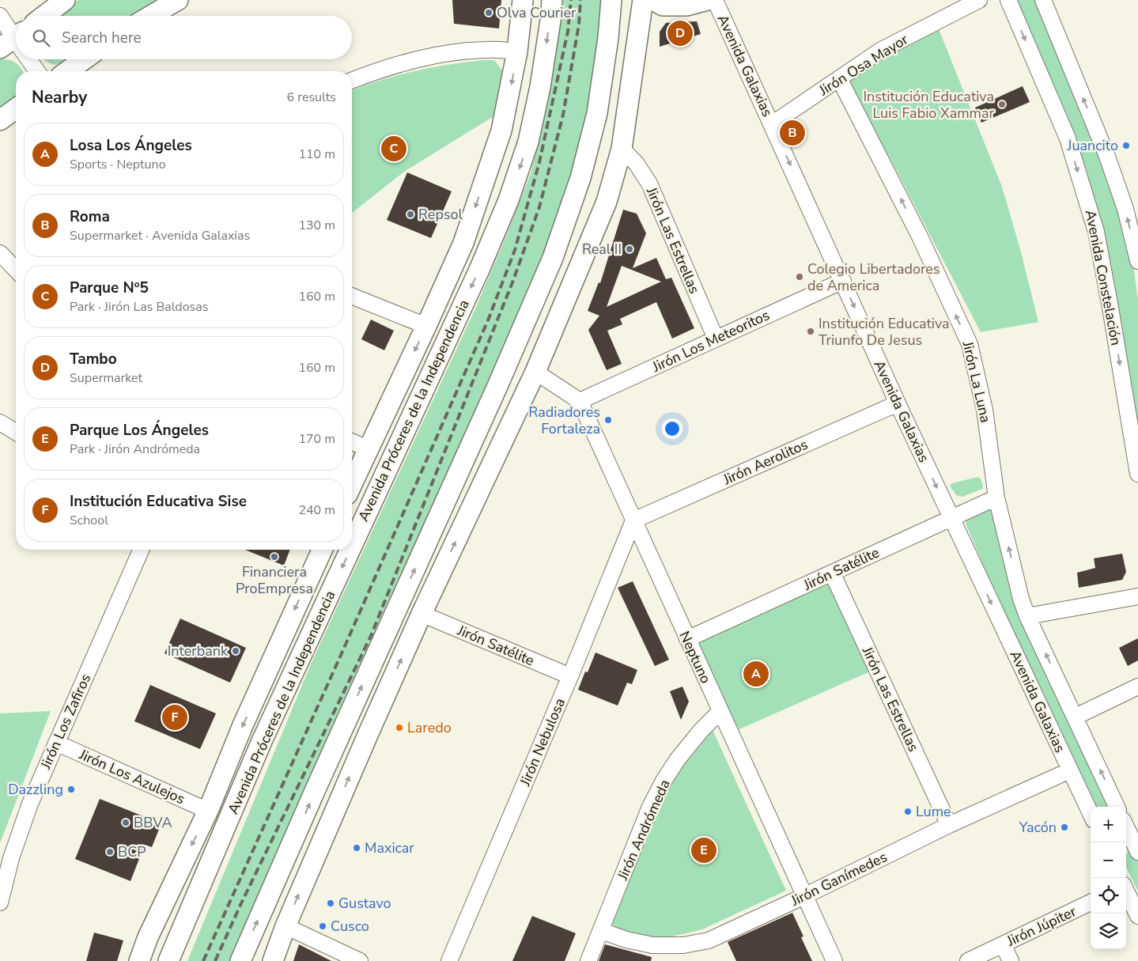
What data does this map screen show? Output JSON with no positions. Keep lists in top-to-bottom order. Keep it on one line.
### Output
{"streets":{"main road":["Avenida Próceres de la Independencia"],"street":["Jirón Osa Mayor","Avenida Galaxias","Jirón Las Estrellas","Avenida Constelación","Jirón Los Meteoritos","Jirón La Luna","Jirón Aerolitos","Jirón Satélite","Neptuno","Jirón Los Zafiros","Jirón Nebulosa","Jirón Los Azulejos","Jirón Andrómeda","Jirón Ganímedes","Jirón Júpiter"]},"crossings":[["Jirón Osa Mayor","Avenida Galaxias"],["Jirón Osa Mayor","Jirón La Luna"],["Avenida Galaxias","Jirón Los Meteoritos"],["Avenida Galaxias","Jirón La Luna"],["Avenida Galaxias","Jirón Aerolitos"],["Avenida Galaxias","Jirón Satélite"],["Avenida Galaxias","Jirón Ganímedes"],["Jirón Las Estrellas","Jirón Los Meteoritos"],["Jirón Las Estrellas","Jirón Satélite"],["Jirón Las Estrellas","Jirón Ganímedes"],["Jirón Los Meteoritos","Neptuno"],["Jirón La Luna","Jirón Satélite"],["Avenida Próceres de la Independencia","Jirón Los Azulejos"],["Jirón Aerolitos","Neptuno"],["Jirón Aerolitos","Jirón Nebulosa"],["Jirón Satélite","Neptuno"],["Jirón Satélite","Jirón Nebulosa"],["Neptuno","Jirón Nebulosa"],["Neptuno","Jirón Andrómeda"],["Neptuno","Jirón Ganímedes"],["Jirón Los Zafiros","Jirón Los Azulejos"],["Jirón Andrómeda","Jirón Ganímedes"]],"one_way":["Jirón La Luna"],"places":["Olva Courier","Institución Educativa Luis Fabio Xammar","Juancito","Repsol","Real II","Colegio Libertadores de America","Institución Educativa Triunfo De Jesus","Radiadores Fortaleza","Financiera ProEmpresa","Interbank","Laredo","Dazzling","Lume","BBVA","Yacón","Maxicar","BCP","Gustavo","Cusco"],"page":{"search":"Search here","pins":["D","B","C","A","F","E"],"heading":["Nearby","6 results"],"list":[{"mark":"A","name":"Losa Los Ángeles","note":"Sports · Neptuno","value":"110 m"},{"mark":"B","name":"Roma","note":"Supermarket · Avenida Galaxias","value":"130 m"},{"mark":"C","name":"Parque Nº5","note":"Park · Jirón Las Baldosas","value":"160 m"},{"mark":"D","name":"Tambo","note":"Supermarket","value":"160 m"},{"mark":"E","name":"Parque Los Ángeles","note":"Park · Jirón Andrómeda","value":"170 m"},{"mark":"F","name":"Institución Educativa Sise","note":"School","value":"240 m"}],"map_buttons":["+","−"]}}
